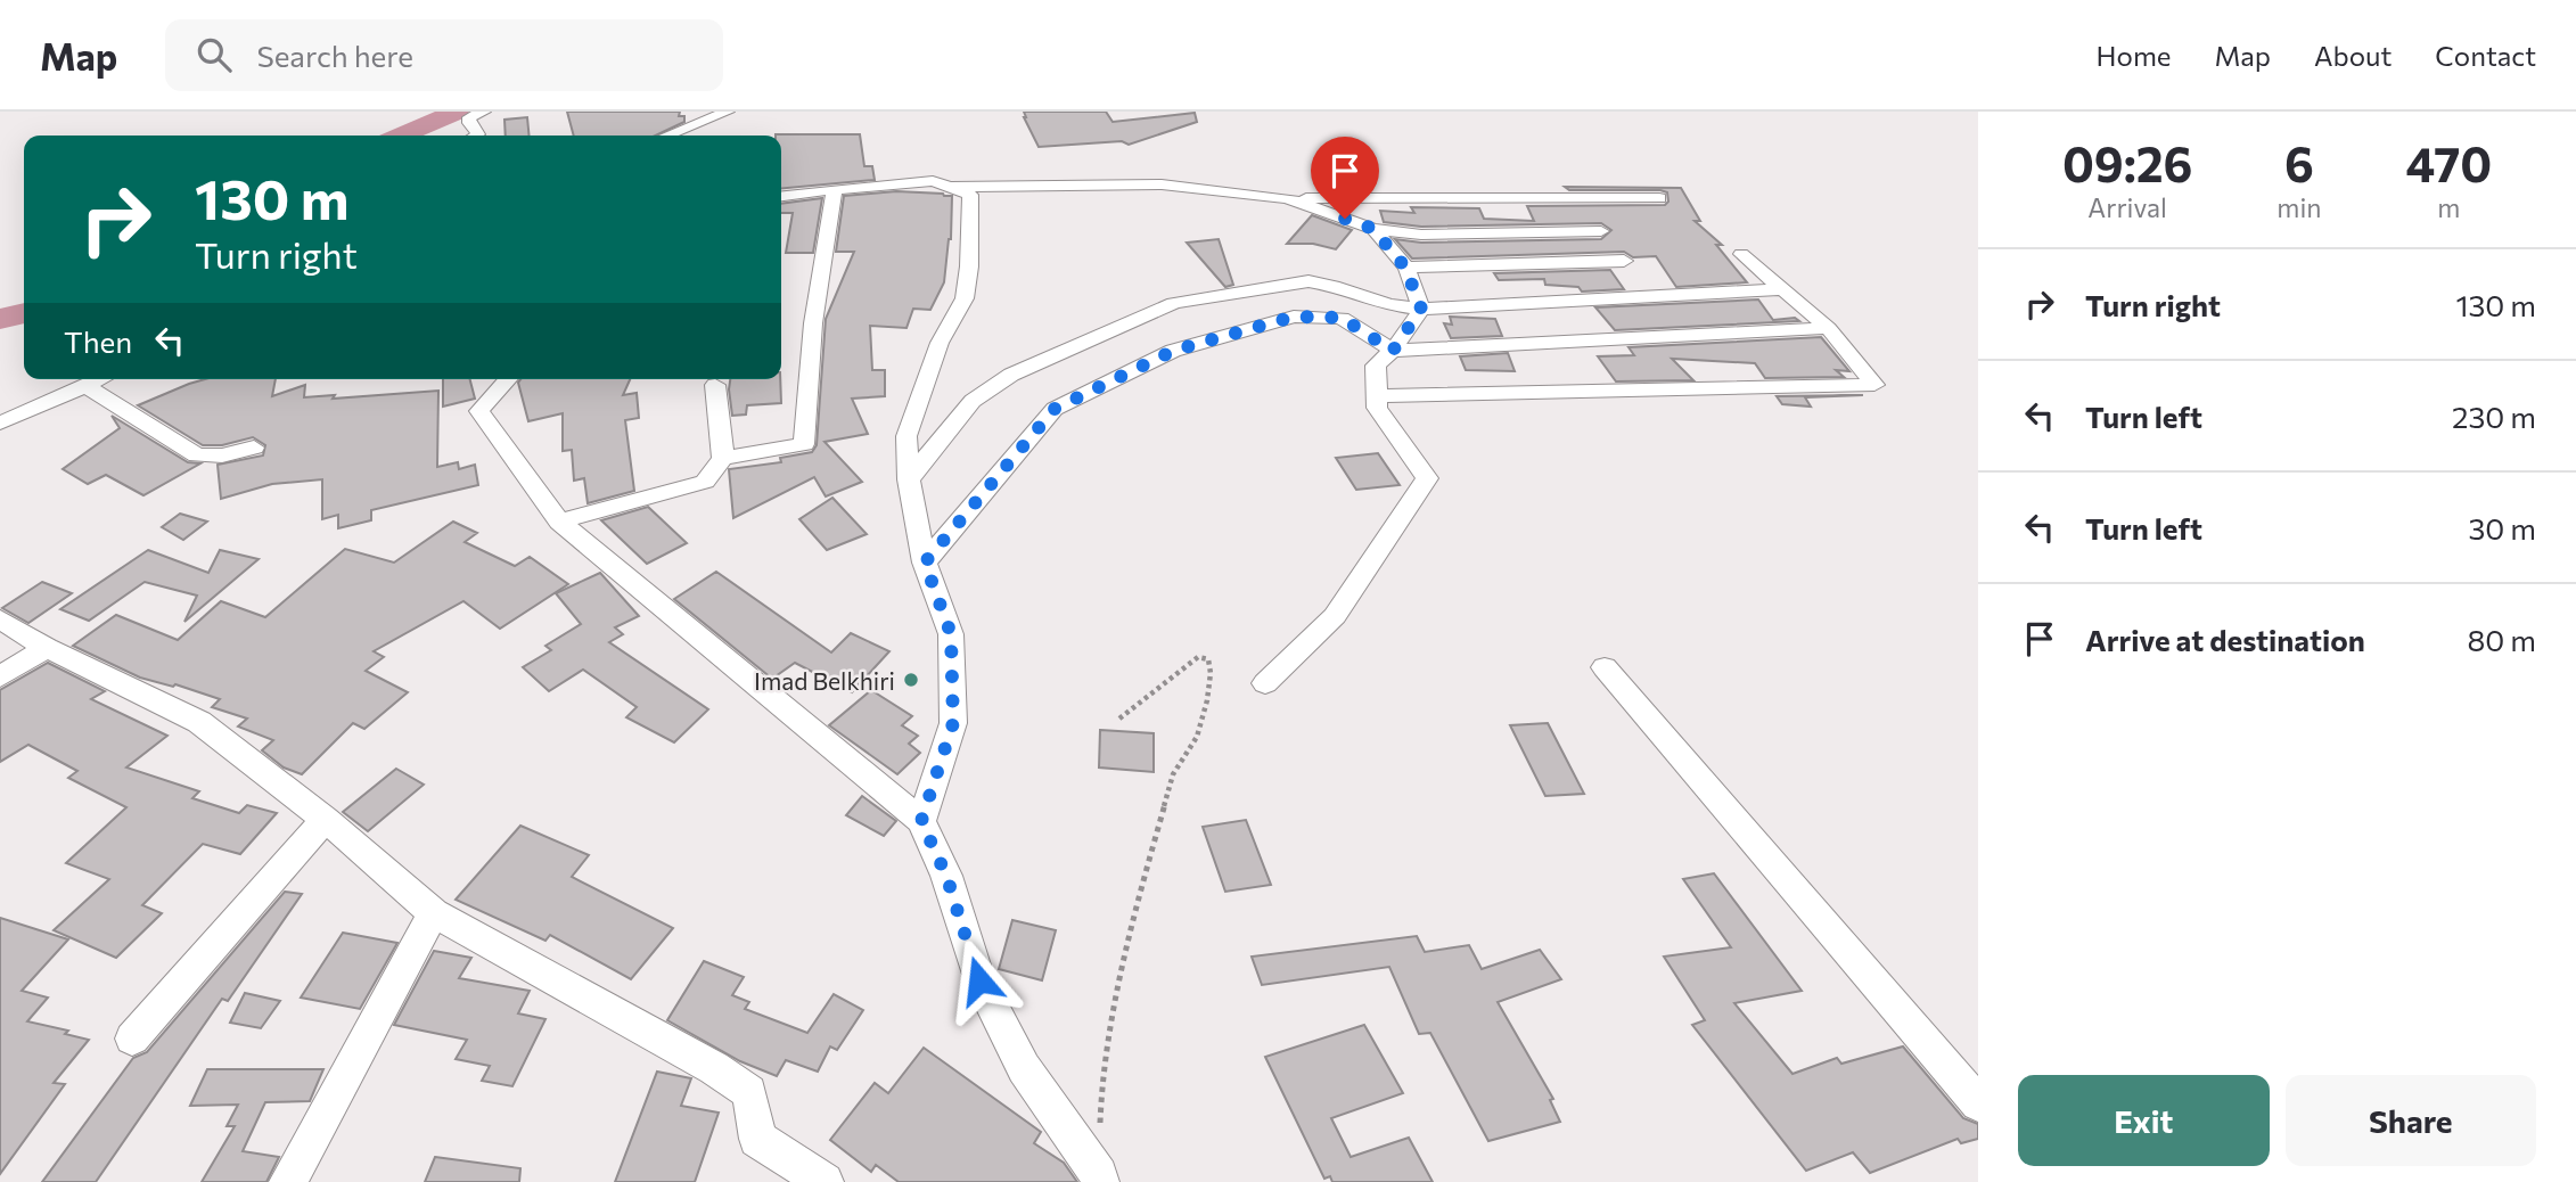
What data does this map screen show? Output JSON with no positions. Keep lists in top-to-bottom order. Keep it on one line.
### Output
{"places":["Imad Belkhiri"],"page":{"header":"Map","search":"Search here","nav":["Home","Map","About","Contact"],"eta":["09:26","Arrival","6","min","470","m"],"turn":["130 m","Turn right"],"list":[{"name":"Turn right","value":"130 m"},{"name":"Turn left","value":"230 m"},{"name":"Turn left","value":"30 m"},{"name":"Arrive at destination","value":"80 m"}],"then":"Then","buttons":["Exit","Share"]}}
